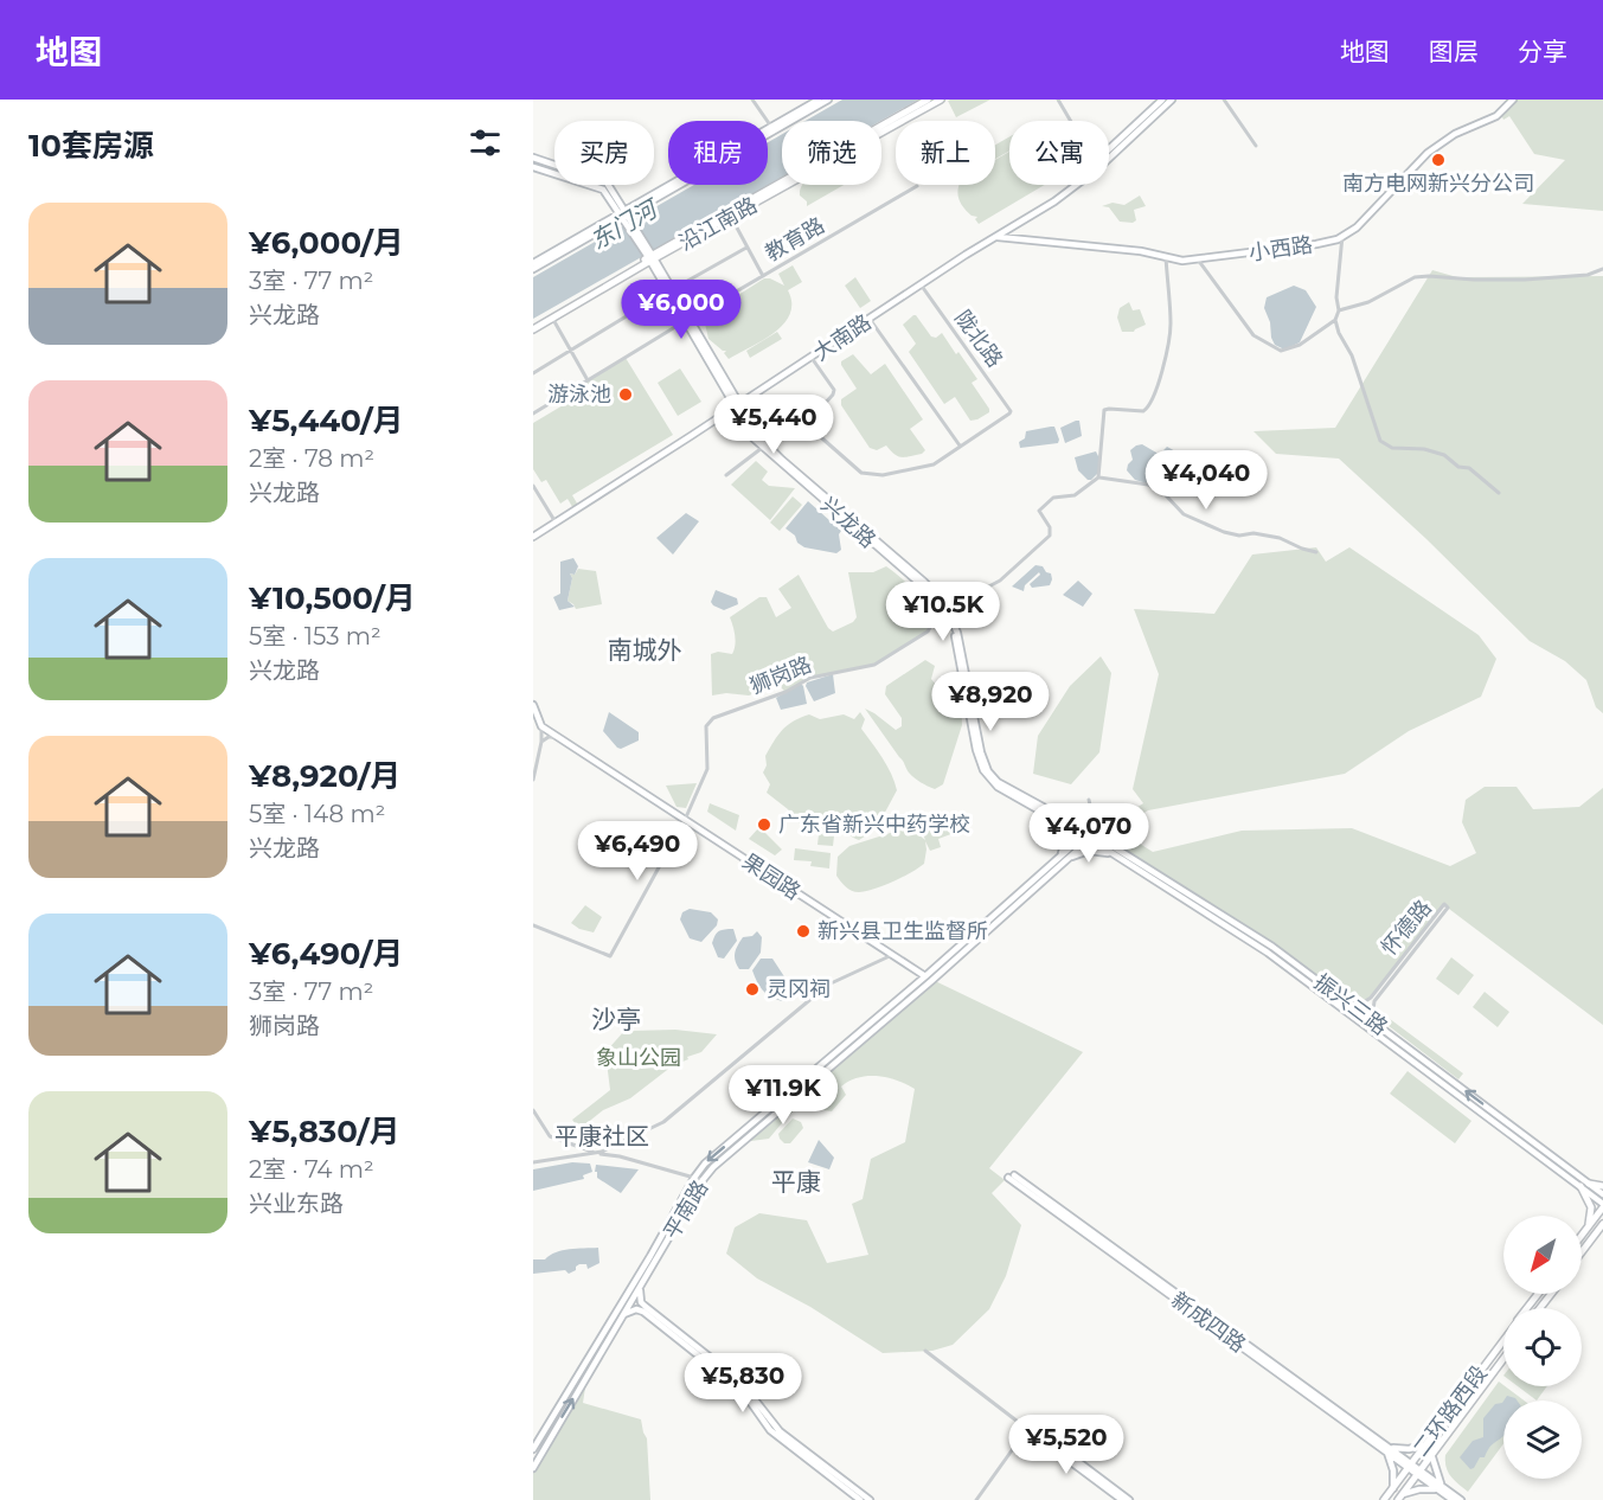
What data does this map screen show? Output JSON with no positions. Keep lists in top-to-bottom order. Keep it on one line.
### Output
{"streets":{"main road":["沿江南路","小西路","大南路","兴龙路","果园路","振兴三路","平南路","新成四路","二环路西段"],"street":["教育路","陇北路","狮岗路","怀德路"]},"crossings":[["沿江南路","兴龙路"],["教育路","兴龙路"],["小西路","大南路"],["大南路","陇北路"],["大南路","兴龙路"],["兴龙路","狮岗路"],["兴龙路","振兴三路"],["兴龙路","平南路"],["狮岗路","果园路"],["果园路","平南路"],["怀德路","振兴三路"],["振兴三路","平南路"],["新成四路","二环路西段"]],"districts":["南城外","沙亭","平康社区","平康"],"water":["东门河"],"parks":["象山公园"],"places":["南方电网新兴分公司","游泳池","广东省新兴中药学校","新兴县卫生监督所","灵冈祠"],"north":"bottom left","page":{"header":"地图","nav":["地图","图层","分享"],"heading":"10套房源","chip":["买房","租房","筛选","新上","公寓"],"list":[{"name":"¥6,000/月","note":"3室 · 77 m² · 兴龙路"},{"name":"¥5,440/月","note":"2室 · 78 m² · 兴龙路"},{"name":"¥10,500/月","note":"5室 · 153 m² · 兴龙路"},{"name":"¥8,920/月","note":"5室 · 148 m² · 兴龙路"},{"name":"¥6,490/月","note":"3室 · 77 m² · 狮岗路"},{"name":"¥5,830/月","note":"2室 · 74 m² · 兴业东路"}],"price":["¥6,000","¥5,440","¥4,040","¥10.5K","¥8,920","¥4,070","¥6,490","¥11.9K","¥5,830","¥5,520"]}}
